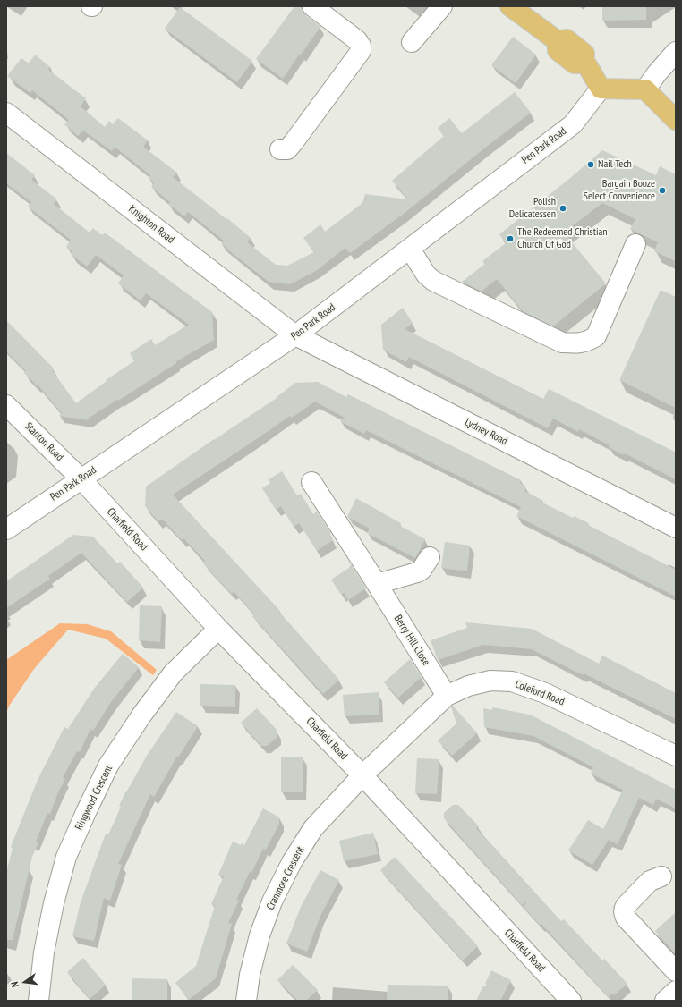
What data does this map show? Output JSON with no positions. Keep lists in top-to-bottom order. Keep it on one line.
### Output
{"streets":{"street":["Pen Park Road","Knighton Road","Lydney Road","Stanton Road","Charfield Road","Berry Hill Close","Coleford Road","Ringwood Crescent","Cranmore Crescent"]},"crossings":[["Pen Park Road","Knighton Road"],["Pen Park Road","Lydney Road"],["Pen Park Road","Stanton Road"],["Pen Park Road","Charfield Road"],["Knighton Road","Lydney Road"],["Stanton Road","Charfield Road"],["Charfield Road","Coleford Road"],["Charfield Road","Ringwood Crescent"],["Charfield Road","Cranmore Crescent"],["Berry Hill Close","Coleford Road"],["Coleford Road","Cranmore Crescent"]],"places":["Nail Tech","Bargain Booze Select Convenience","Polish Delicatessen","The Redeemed Christian Church Of God"],"north":"left"}
